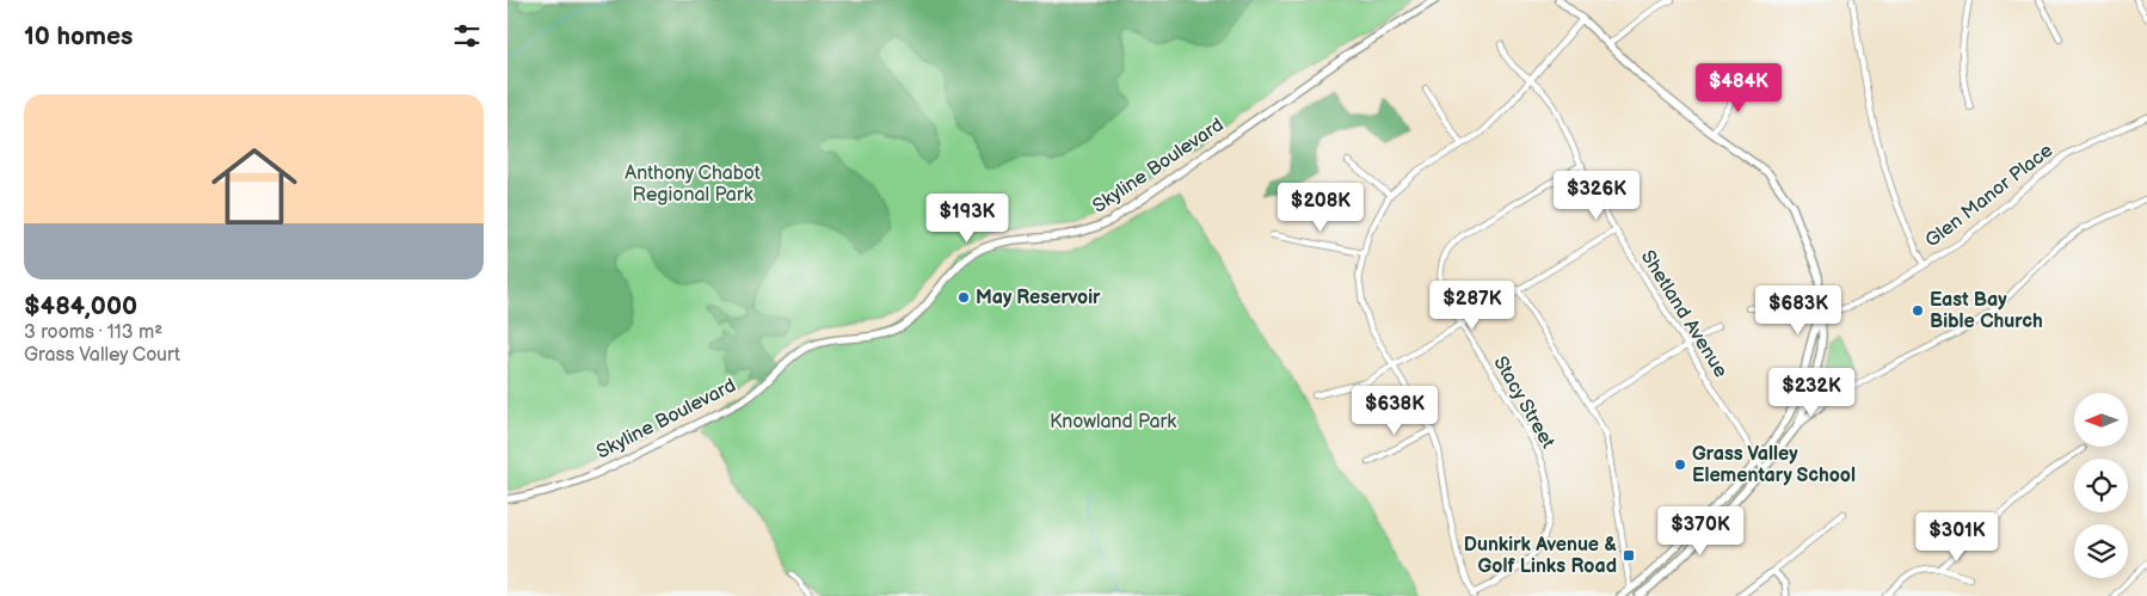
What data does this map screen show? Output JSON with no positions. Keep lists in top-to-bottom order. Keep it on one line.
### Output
{"streets":{"main road":["Skyline Boulevard"],"street":["Glen Manor Place","Shetland Avenue","Stacy Street"]},"crossings":[["Shetland Avenue","Stacy Street"]],"parks":["Anthony Chabot Regional Park","Knowland Park"],"places":{"other":["May Reservoir","East Bay Bible Church","Grass Valley Elementary School"],"transit":["Dunkirk Avenue & Golf Links Road"]},"north":"left","page":{"heading":"10 homes","price":["$484K","$326K","$208K","$193K","$287K","$683K","$232K","$638K","$370K","$301K"],"list":[{"name":"$484,000","note":"3 rooms · 113 m² · Grass Valley Court"}]}}
